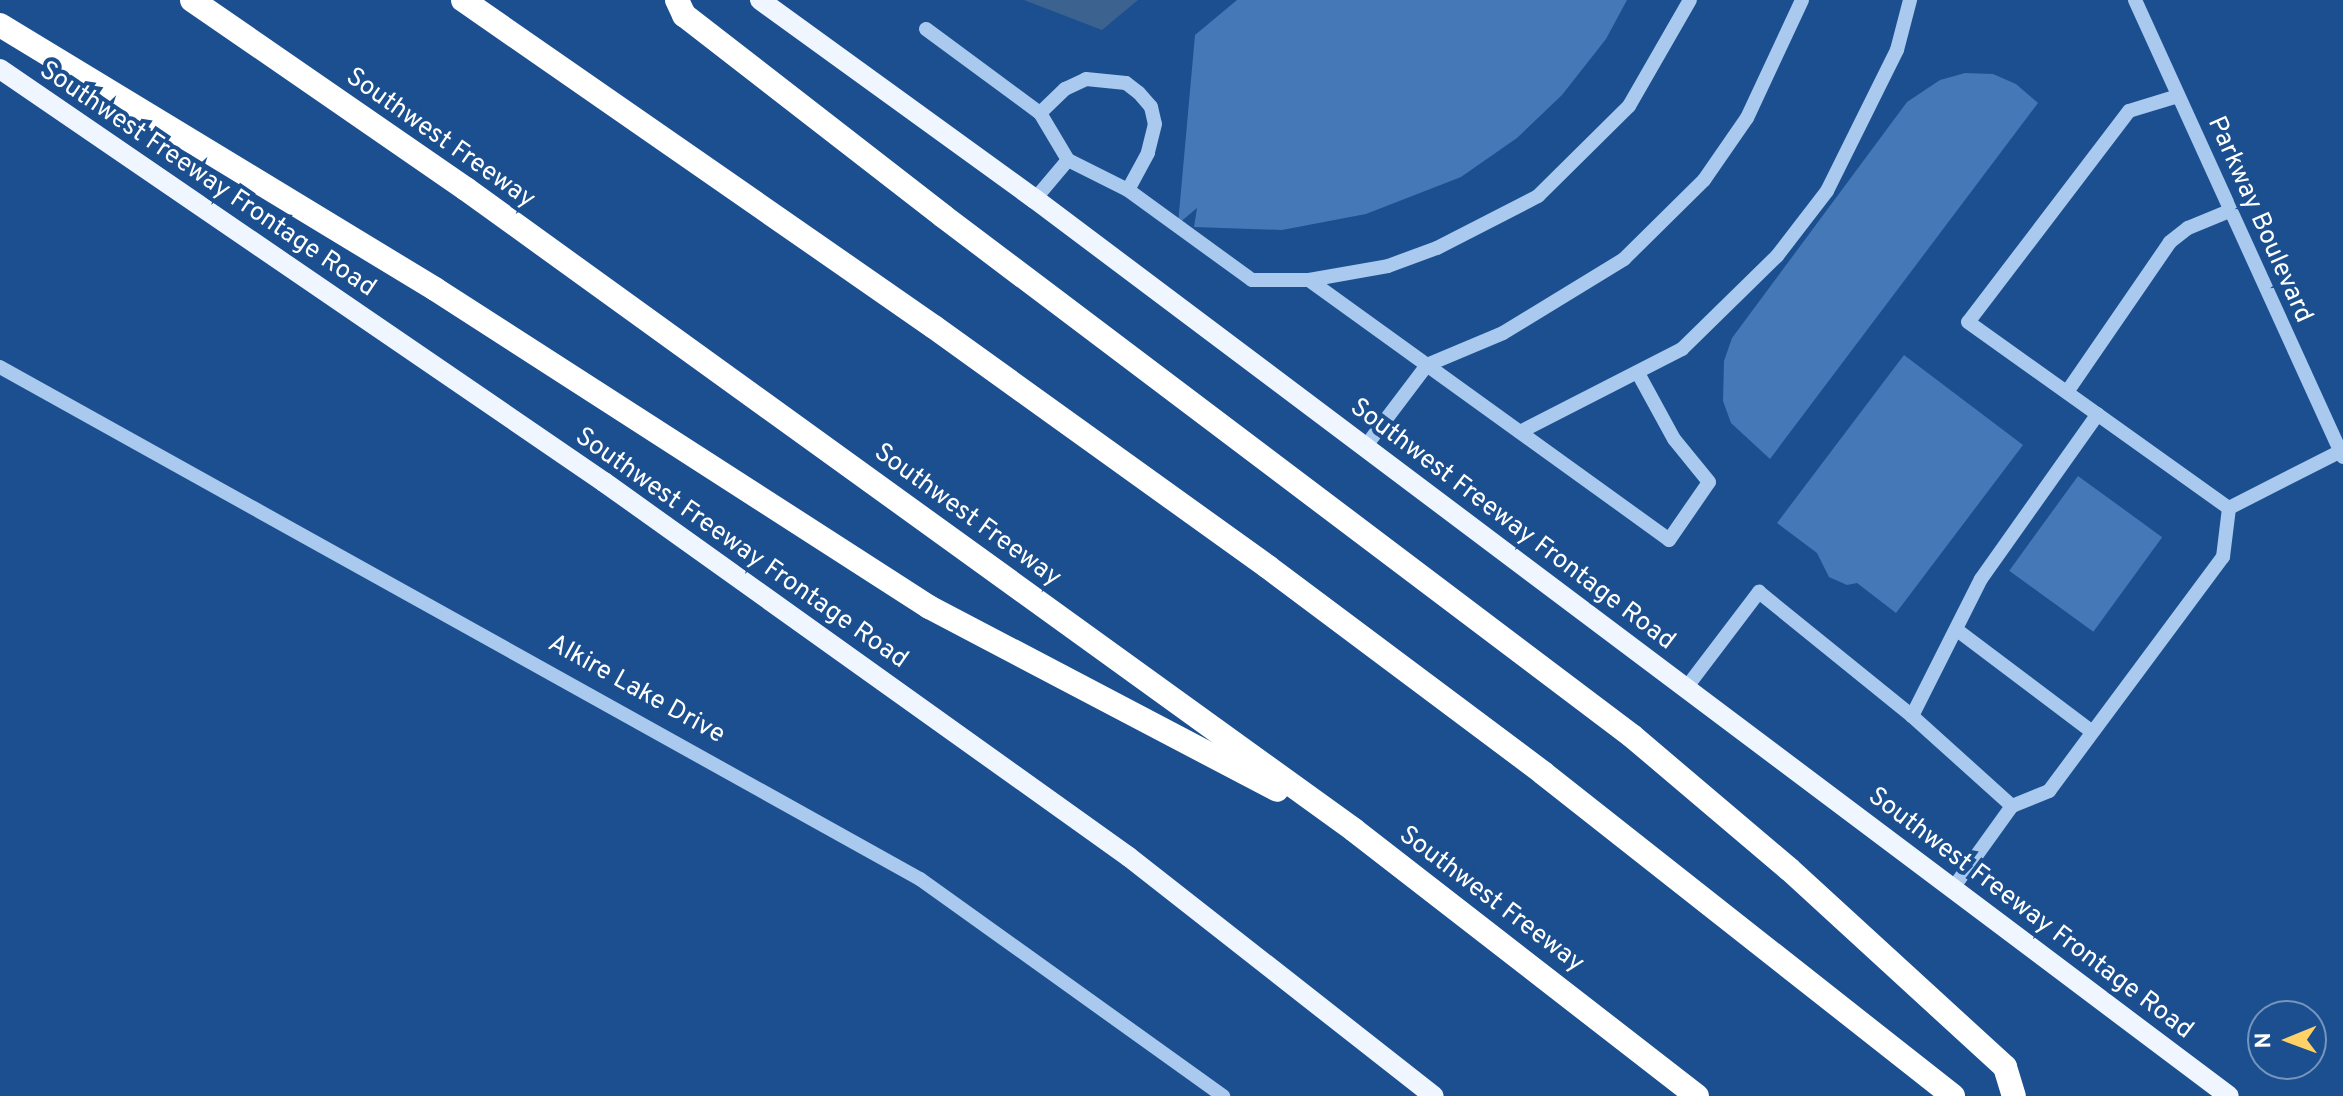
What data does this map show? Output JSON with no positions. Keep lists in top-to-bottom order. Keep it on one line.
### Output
{"streets":{"highway":["Southwest Freeway"],"main road":["Southwest Freeway Frontage Road"],"street":["Parkway Boulevard","Alkire Lake Drive"]},"north":"left"}
